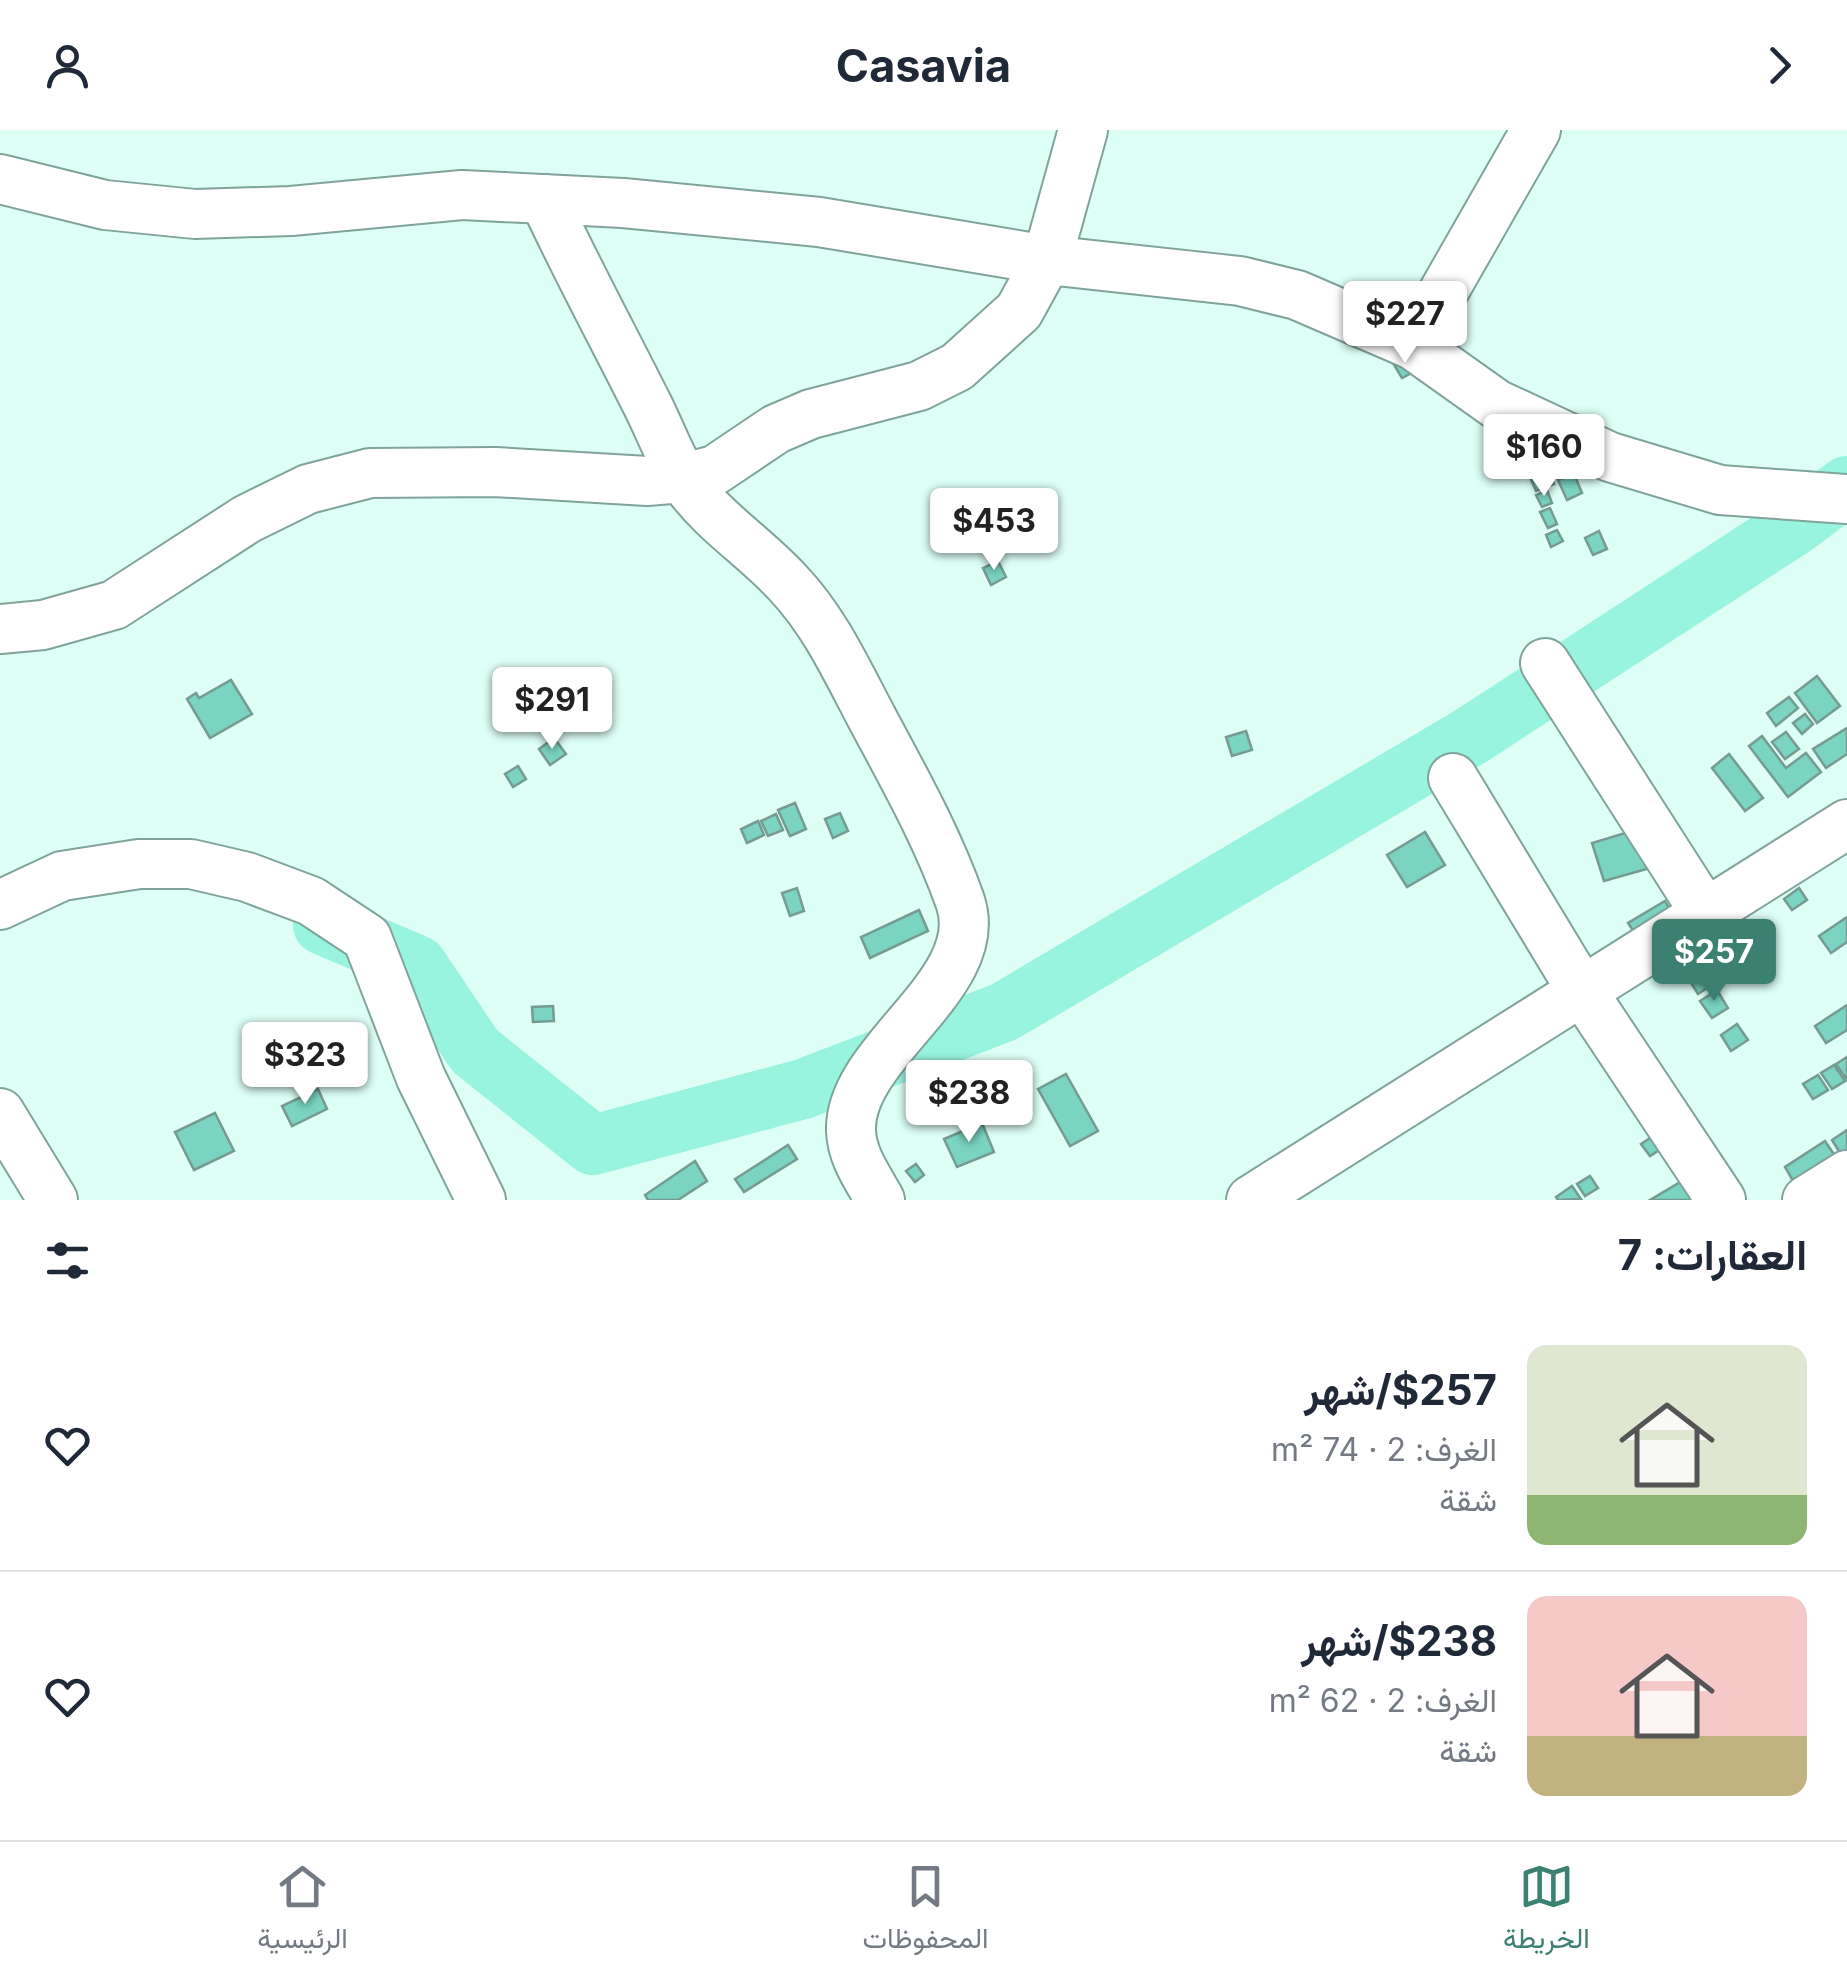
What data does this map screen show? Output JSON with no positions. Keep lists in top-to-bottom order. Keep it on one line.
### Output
{"page":{"header":"Casavia","price":["$227","$160","$453","$291","$257","$323","$238"],"heading":"العقارات: 7","list":[{"name":"$257/شهر","note":"الغرف: 2 · 74 m² · شقة"},{"name":"$238/شهر","note":"الغرف: 2 · 62 m² · شقة"}],"tabs":["الخريطة","المحفوظات","الرئيسية"]}}
